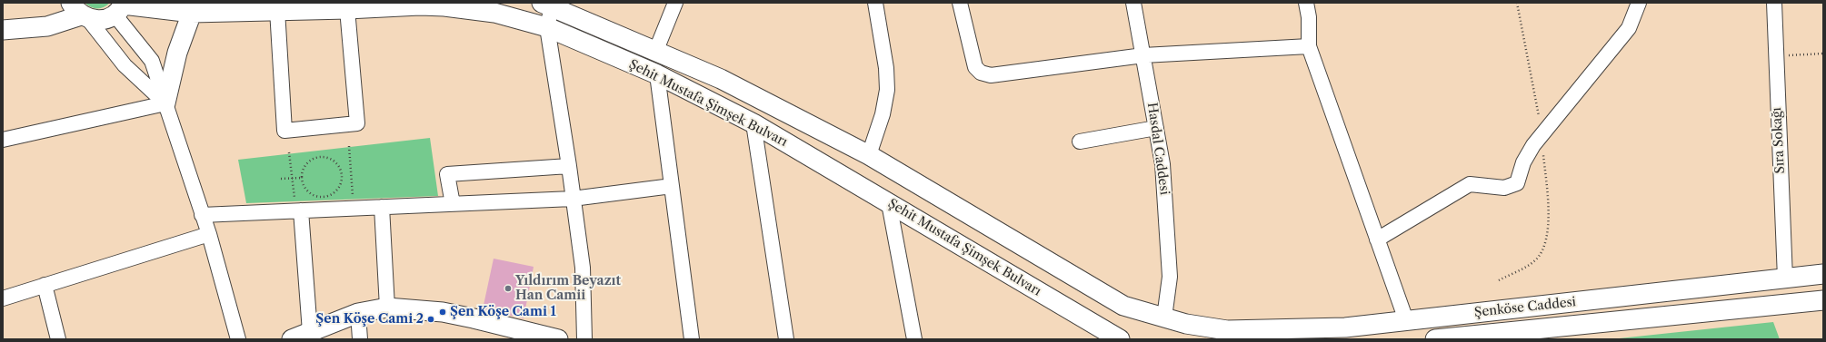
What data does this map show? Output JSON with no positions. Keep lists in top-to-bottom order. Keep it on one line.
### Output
{"streets":{"main road":["Şehit Mustafa Şimşek Bulvarı","Şenköse Caddesi"],"street":["Sıra Sokağı","Hasdal Caddesi"]},"crossings":[["Şehit Mustafa Şimşek Bulvarı","Hasdal Caddesi"],["Şehit Mustafa Şimşek Bulvarı","Şenköse Caddesi"],["Sıra Sokağı","Şenköse Caddesi"]],"places":["Yıldırım Beyazıt Han Camii","Şen Köşe Cami 1","Şen Köşe Cami 2"]}
